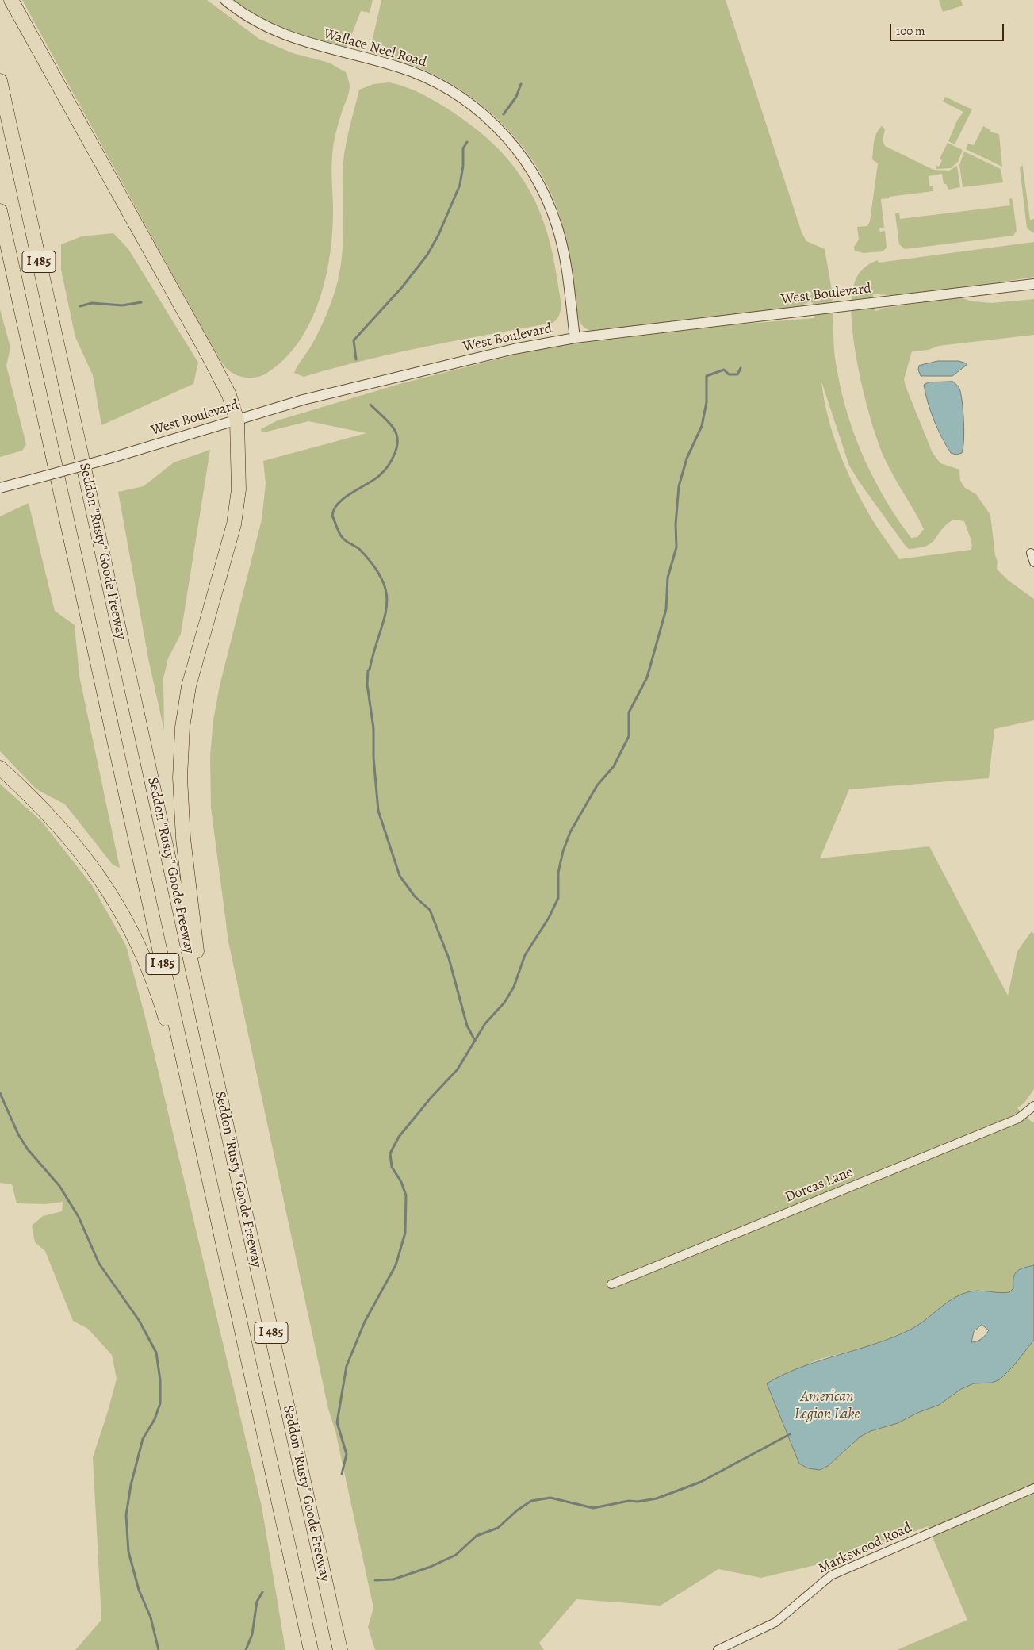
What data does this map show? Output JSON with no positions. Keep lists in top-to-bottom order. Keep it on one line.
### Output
{"streets":{"highway":["I 485","Seddon \"Rusty\" Goode Freeway"],"street":["Wallace Neel Road","West Boulevard","Dorcas Lane","Markswood Road"]},"crossings":[["Wallace Neel Road","West Boulevard"]],"water":["American Legion Lake"],"scale_bar":"100 m"}
